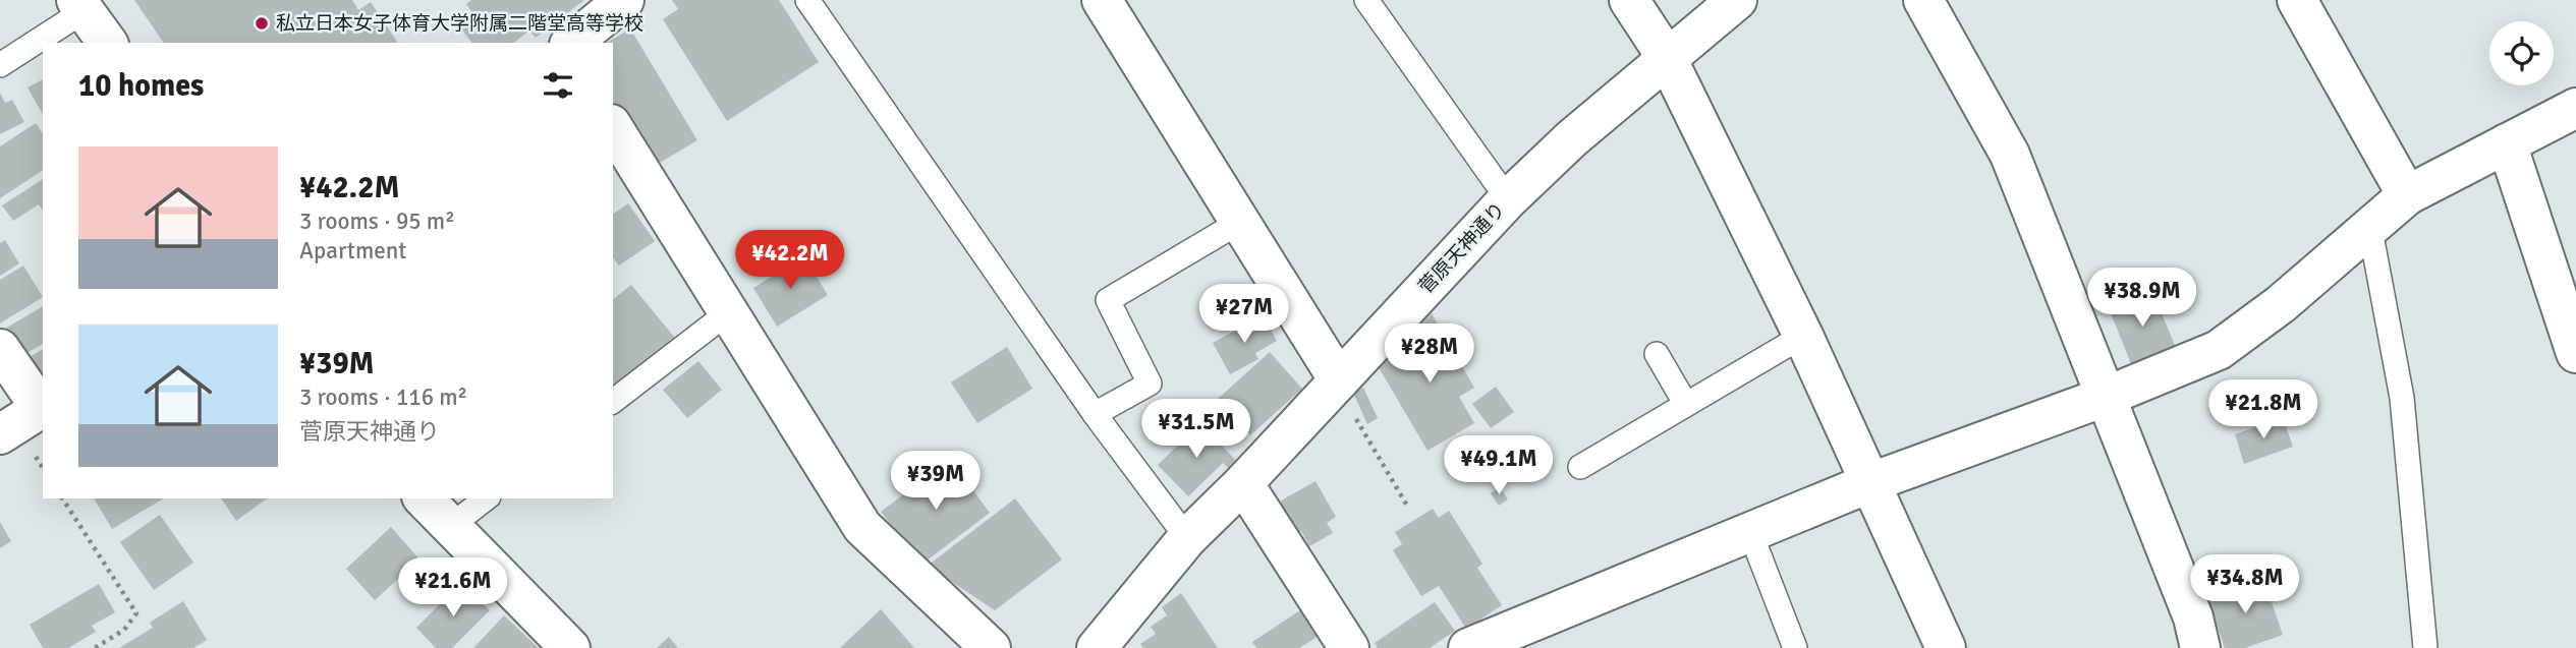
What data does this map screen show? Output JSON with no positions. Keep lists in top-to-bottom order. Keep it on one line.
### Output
{"streets":{"street":["菅原天神通り"]},"places":["私立日本女子体育大学附属二階堂高等学校"],"page":{"heading":"10 homes","list":[{"name":"¥42.2M","note":"3 rooms · 95 m² · Apartment"},{"name":"¥39M","note":"3 rooms · 116 m² · 菅原天神通り"}],"price":["¥42.2M","¥38.9M","¥27M","¥28M","¥21.8M","¥31.5M","¥49.1M","¥39M","¥34.8M","¥21.6M"]}}
